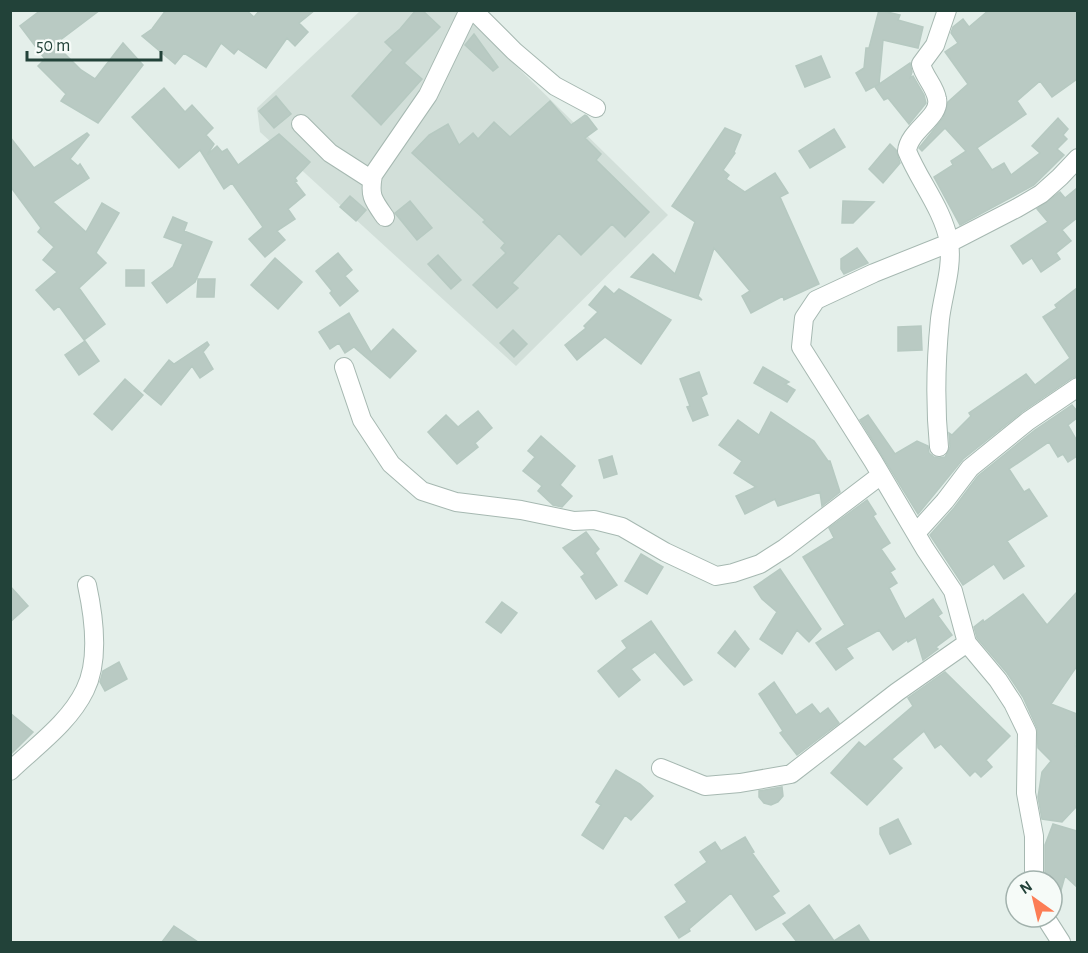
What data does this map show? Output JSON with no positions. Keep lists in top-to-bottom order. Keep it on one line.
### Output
{"scale_bar":"50 m","north":"top left"}
